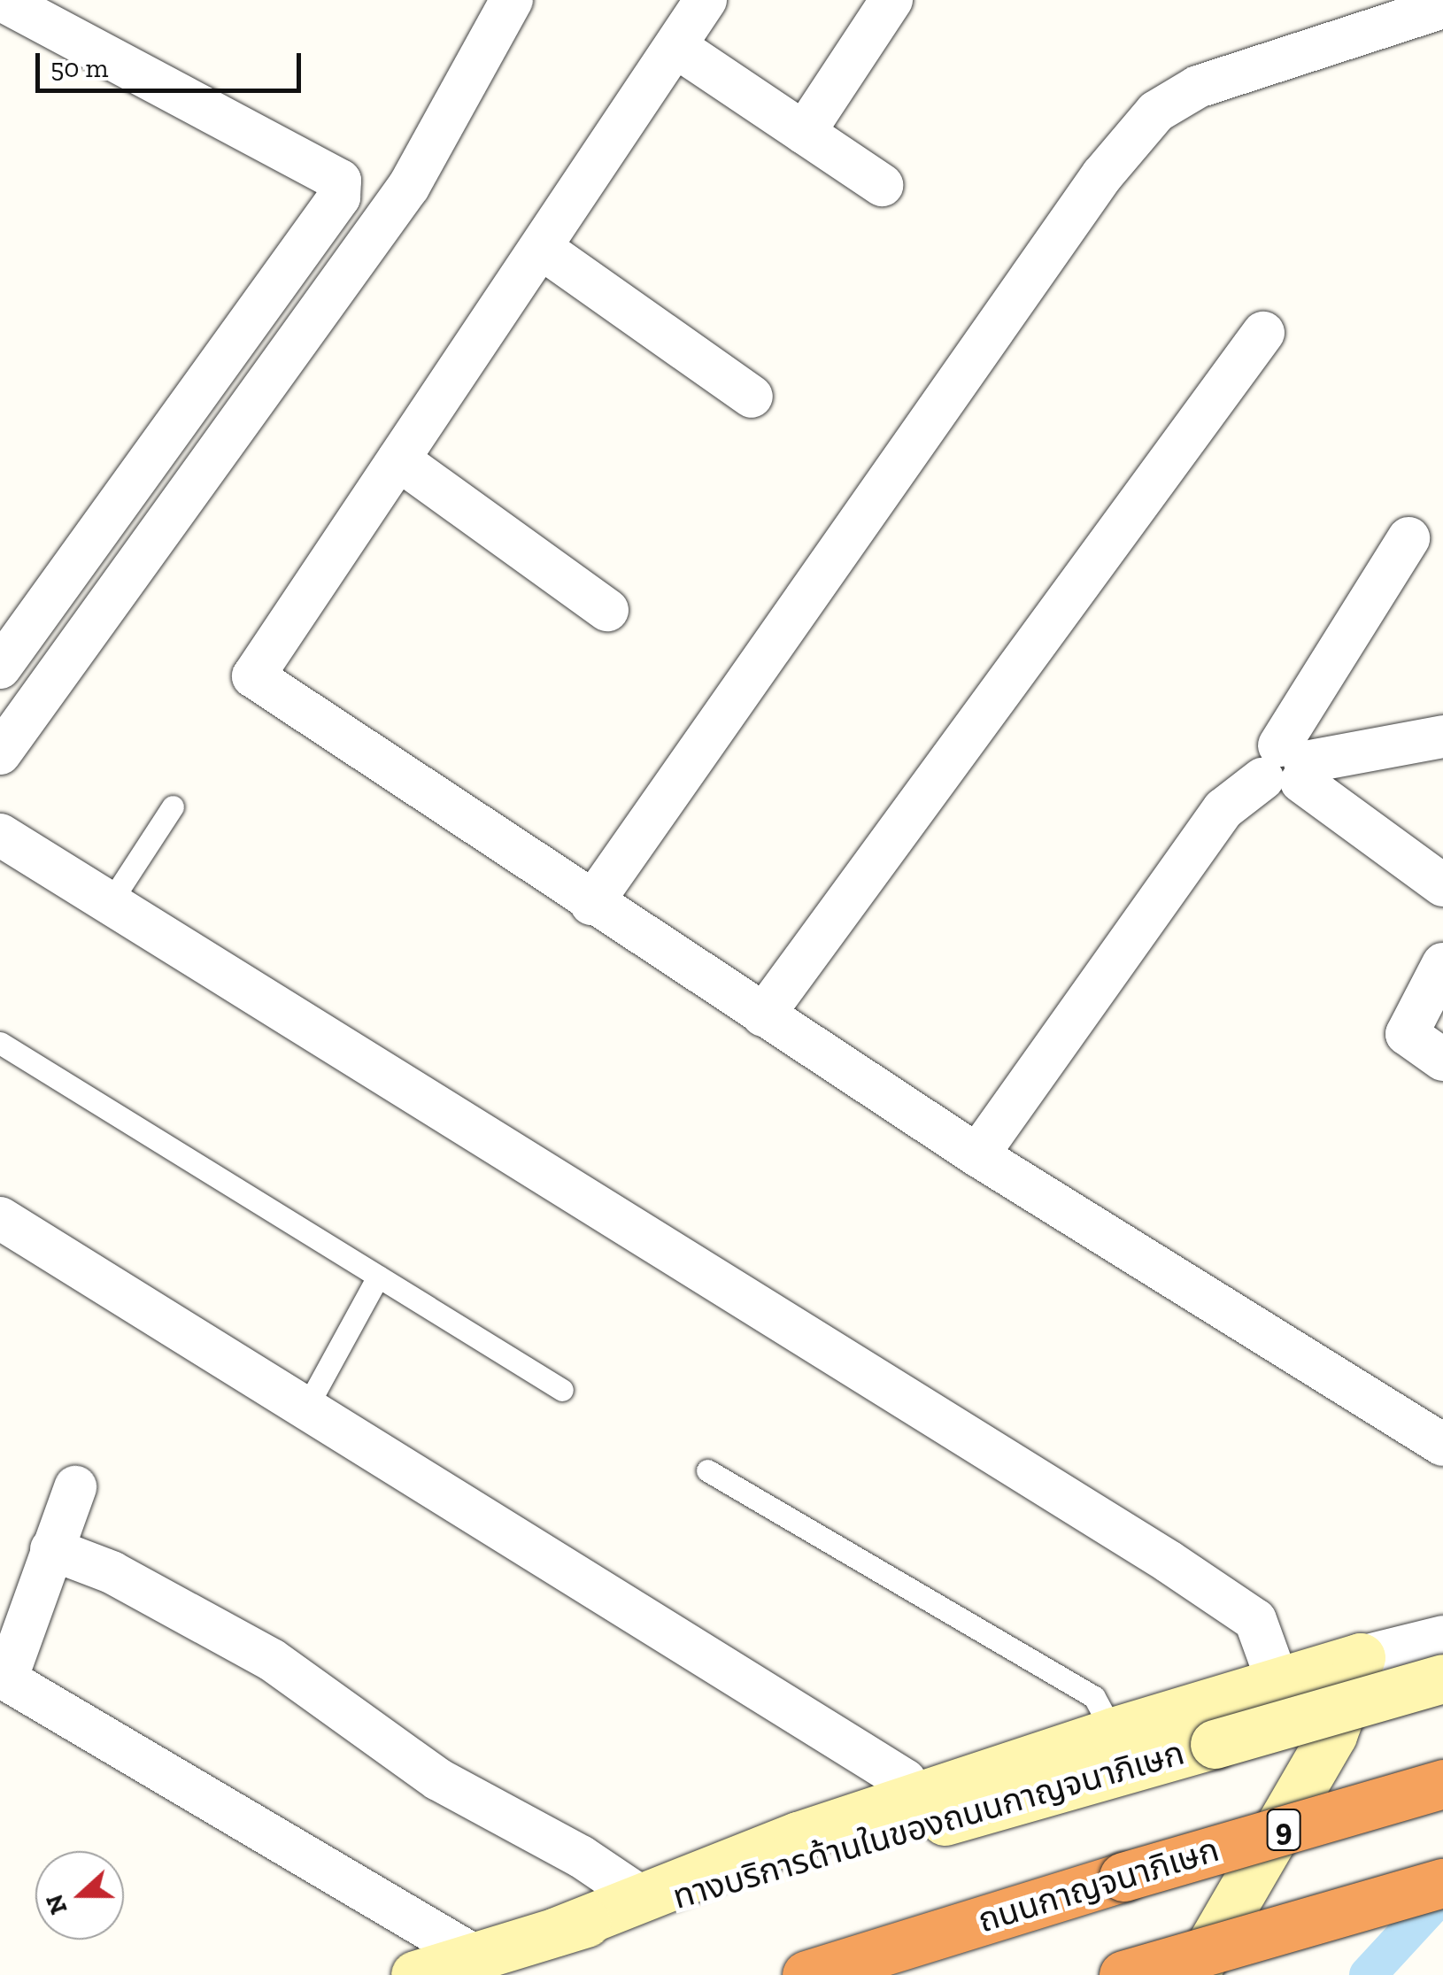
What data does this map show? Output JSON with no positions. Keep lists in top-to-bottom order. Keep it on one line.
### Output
{"streets":{"highway":["9","ถนนกาญจนาภิเษก"],"main road":["ทางบริการด้านในของถนนกาญจนาภิเษก"]},"scale_bar":"50 m","north":"left"}
